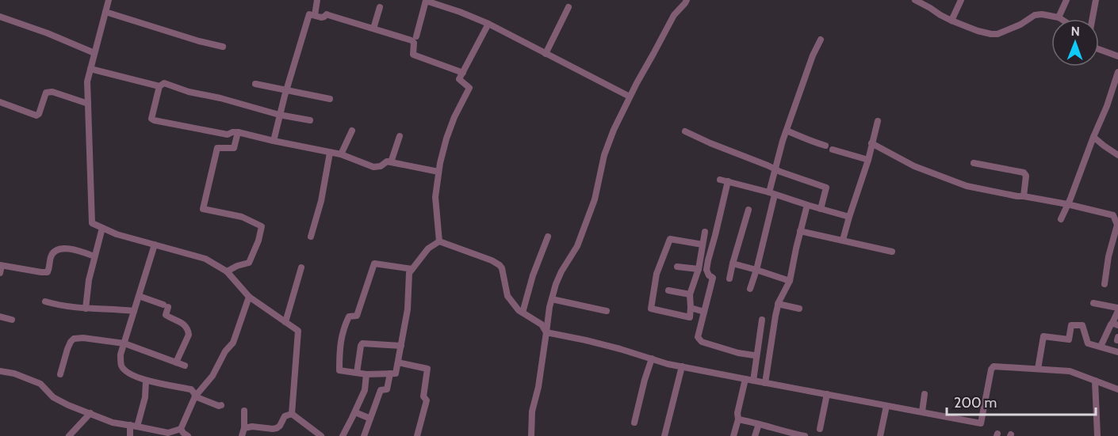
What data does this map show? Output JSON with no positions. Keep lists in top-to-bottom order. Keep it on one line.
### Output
{"scale_bar":"200 m","north":"top"}
